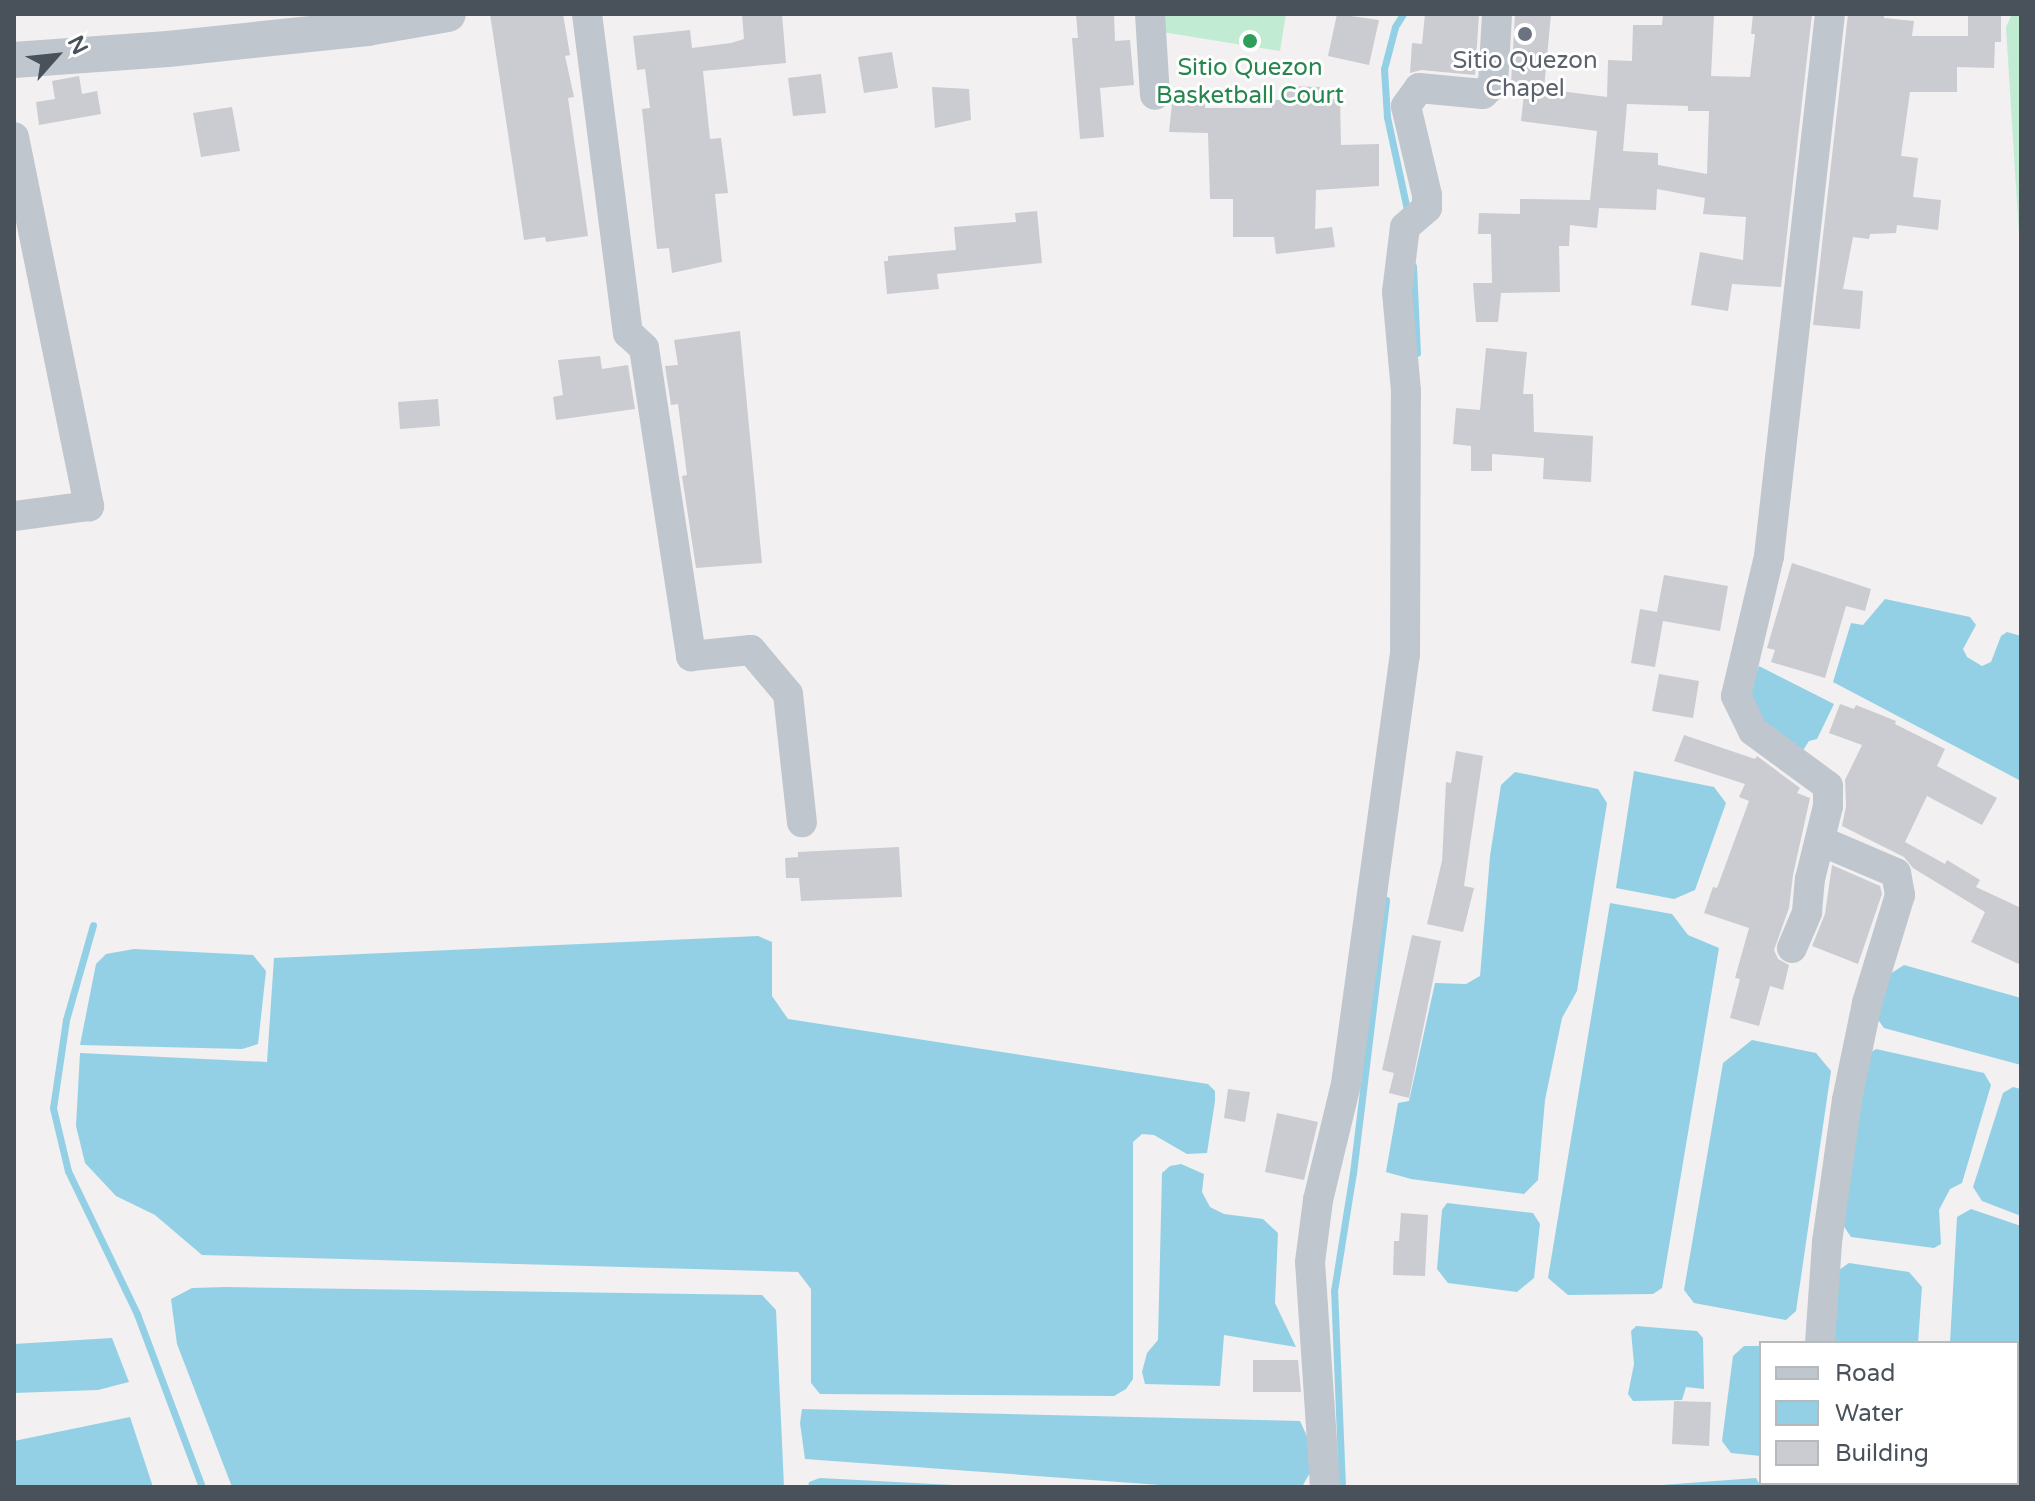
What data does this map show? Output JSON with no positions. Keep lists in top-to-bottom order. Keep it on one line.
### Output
{"places":["Sitio Quezon Chapel","Sitio Quezon Basketball Court"],"legend":["Road","Water","Building"],"north":"top right"}
